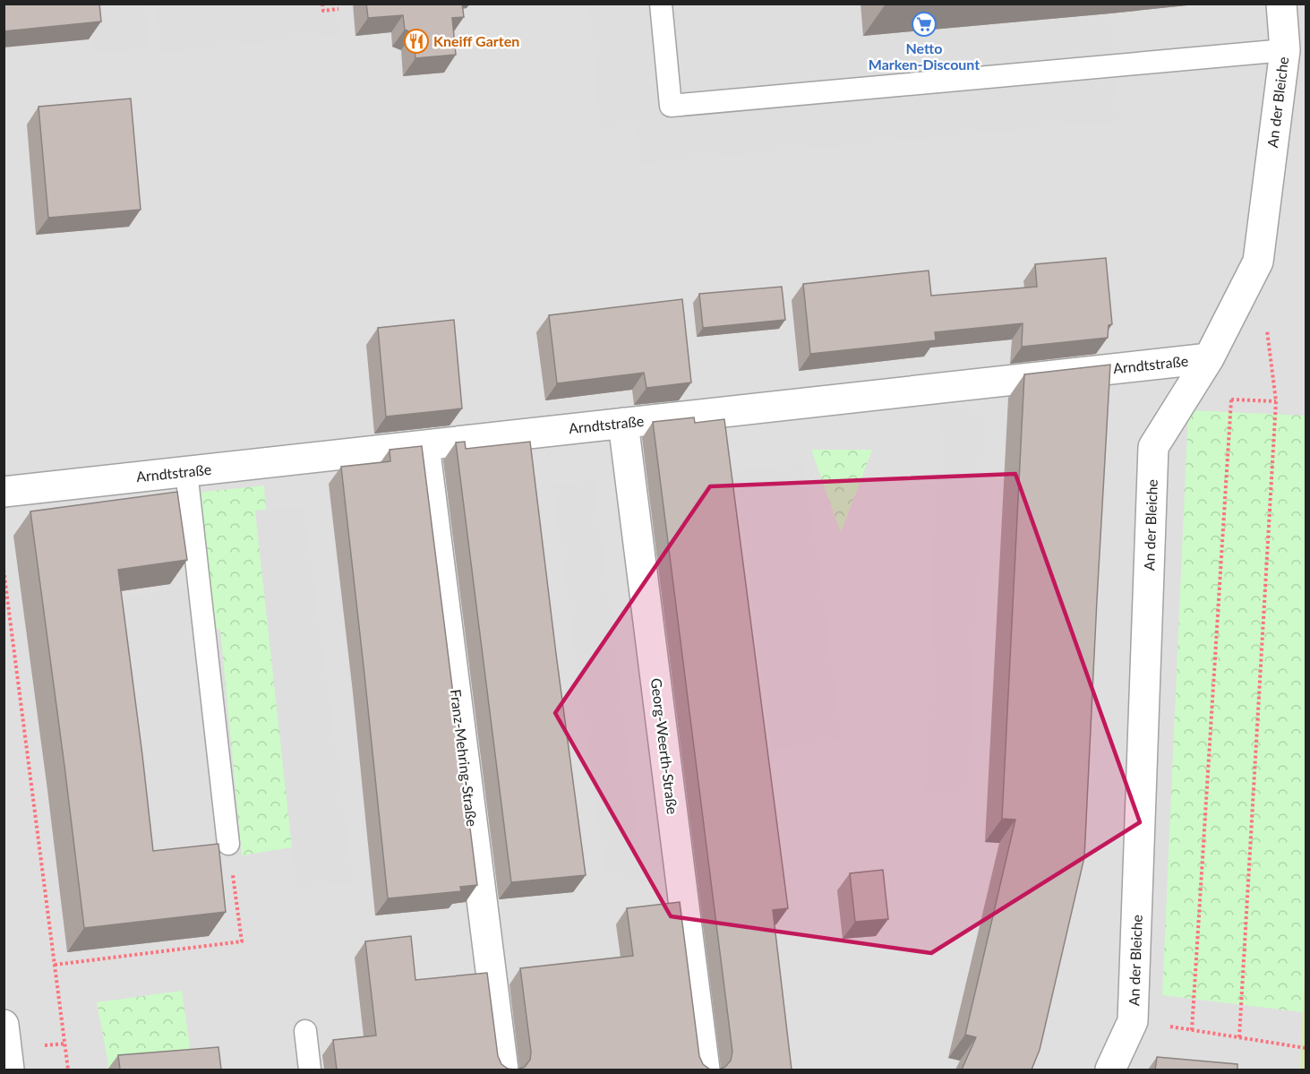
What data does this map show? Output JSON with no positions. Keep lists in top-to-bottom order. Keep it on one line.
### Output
{"streets":{"street":["An der Bleiche","Arndtstraße","Georg-Weerth-Straße","Franz-Mehring-Straße"]},"crossings":[["An der Bleiche","Arndtstraße"],["Arndtstraße","Georg-Weerth-Straße"],["Arndtstraße","Franz-Mehring-Straße"]],"places":{"supermarket":["Netto Marken-Discount"],"restaurant":["Kneiff Garten"]}}
